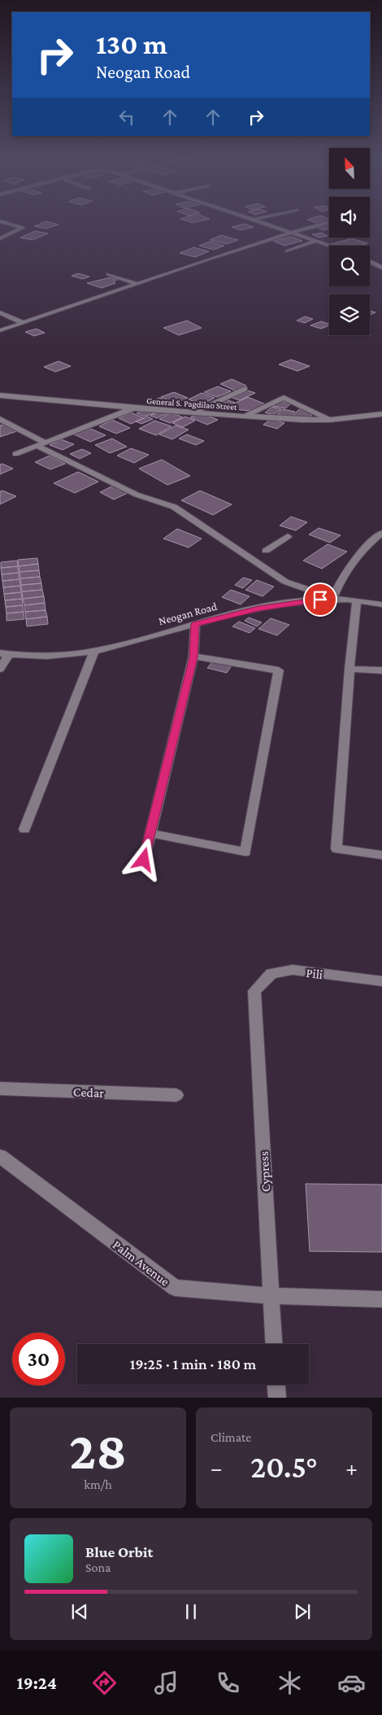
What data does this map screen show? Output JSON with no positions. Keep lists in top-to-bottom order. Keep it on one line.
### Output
{"streets":{"street":["General S. Pagdilao Street","Neogan Road","Pili","Cedar","Cypress","Palm Avenue"]},"crossings":[["Pili","Cypress"],["Cypress","Palm Avenue"]],"north":"top left","page":{"turn":["130 m","Neogan Road"],"limit":"30","trip":"19:25 · 1 min · 180 m","tile":[["28","km/h"],"Climate"],"heat":["−","20.5°","+"],"song":["Blue Orbit","Sona"],"tabs":"19:24"}}
